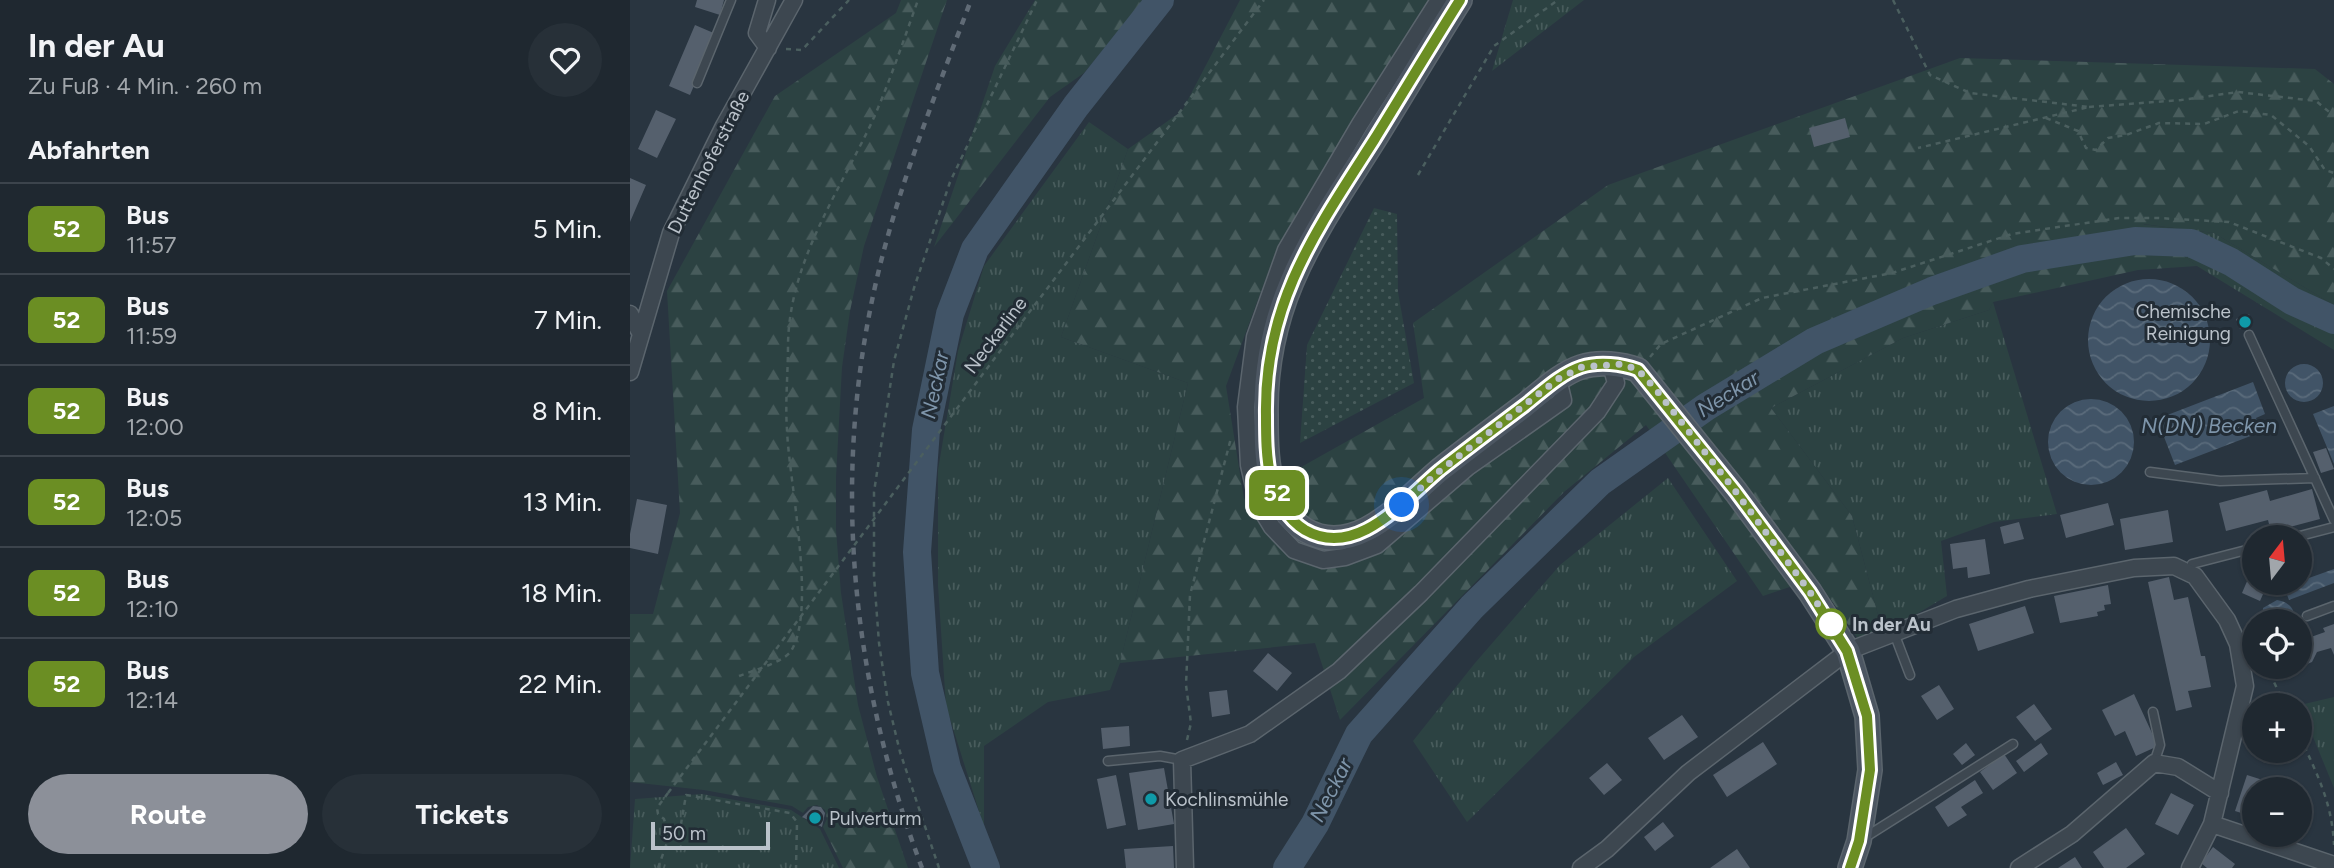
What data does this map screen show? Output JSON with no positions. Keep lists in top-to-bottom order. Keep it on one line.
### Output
{"streets":{"street":["Duttenhoferstraße"],"path":["Neckarline"]},"water":["Neckar","N(DN) Becken"],"places":["Chemische Reinigung","In der Au","Kochlinsmühle","Pulverturm"],"lines":["bus line 52"],"scale_bar":"50 m","north":"top","page":{"heading":[["In der Au","Zu Fuß · 4 Min. · 260 m"],"Abfahrten"],"on_map":"52","list":[{"mark":"52","name":"Bus","note":"11:57","value":"5 Min."},{"mark":"52","name":"Bus","note":"11:59","value":"7 Min."},{"mark":"52","name":"Bus","note":"12:00","value":"8 Min."},{"mark":"52","name":"Bus","note":"12:05","value":"13 Min."},{"mark":"52","name":"Bus","note":"12:10","value":"18 Min."},{"mark":"52","name":"Bus","note":"12:14","value":"22 Min."}],"map_buttons":["+","−"],"buttons":["Route","Tickets"],"scale":"50 m"}}
